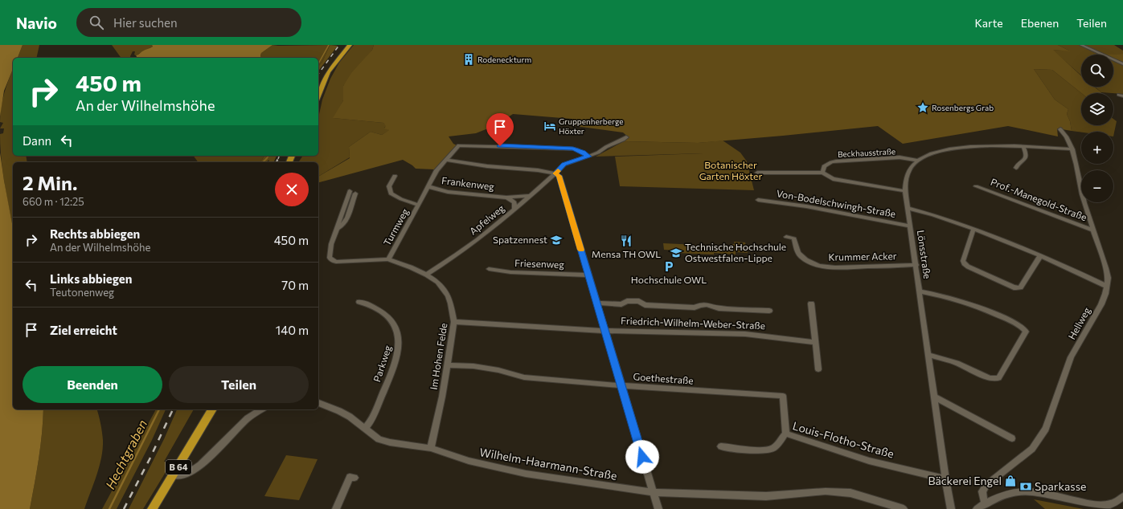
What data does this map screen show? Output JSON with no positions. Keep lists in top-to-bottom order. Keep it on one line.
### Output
{"streets":{"main road":["B 64"],"street":["Beckhausstraße","Frankenweg","Prof.-Manegold-Straße","Von-Bodelschwingh-Straße","Apfelweg","Turmweg","Lönsstraße","Krummer Acker","Friesenweg","Friedrich-Wilhelm-Weber-Straße","Hellweg","Im Hohen Felde","Parkweg","Goethestraße","Louis-Flotho-Straße","Wilhelm-Haarmann-Straße"]},"crossings":[["Beckhausstraße","Lönsstraße"],["Frankenweg","Apfelweg"],["Frankenweg","Turmweg"],["Prof.-Manegold-Straße","Hellweg"],["Von-Bodelschwingh-Straße","Lönsstraße"],["Apfelweg","Turmweg"],["Apfelweg","Im Hohen Felde"],["Turmweg","Im Hohen Felde"],["Lönsstraße","Krummer Acker"],["Lönsstraße","Hellweg"],["Lönsstraße","Louis-Flotho-Straße"],["Friedrich-Wilhelm-Weber-Straße","Im Hohen Felde"],["Im Hohen Felde","Goethestraße"],["Im Hohen Felde","Wilhelm-Haarmann-Straße"],["Parkweg","Wilhelm-Haarmann-Straße"],["Goethestraße","Louis-Flotho-Straße"]],"water":["Hechtgraben"],"parks":["Botanischer Garten Höxter"],"places":{"building":["Rodeneckturm"],"place":["Rosenbergs Grab"],"hotel":["Gruppenherberge Höxter"],"school or university":["Spatzennest","Technische Hochschule Ostwestfalen-Lippe"],"restaurant":["Mensa TH OWL"],"parking":["Hochschule OWL"],"shop":["Bäckerei Engel"],"bank":["Sparkasse"]},"page":{"header":"Navio","search":"Hier suchen","nav":["Karte","Ebenen","Teilen"],"map_buttons":["+","−"],"turn":["450 m","An der Wilhelmshöhe"],"then":"Dann","heading":["2 Min.","660 m · 12:25"],"list":[{"name":"Rechts abbiegen","note":"An der Wilhelmshöhe","value":"450 m"},{"name":"Links abbiegen","note":"Teutonenweg","value":"70 m"},{"name":"Ziel erreicht","value":"140 m"}],"buttons":["Beenden","Teilen"]}}
